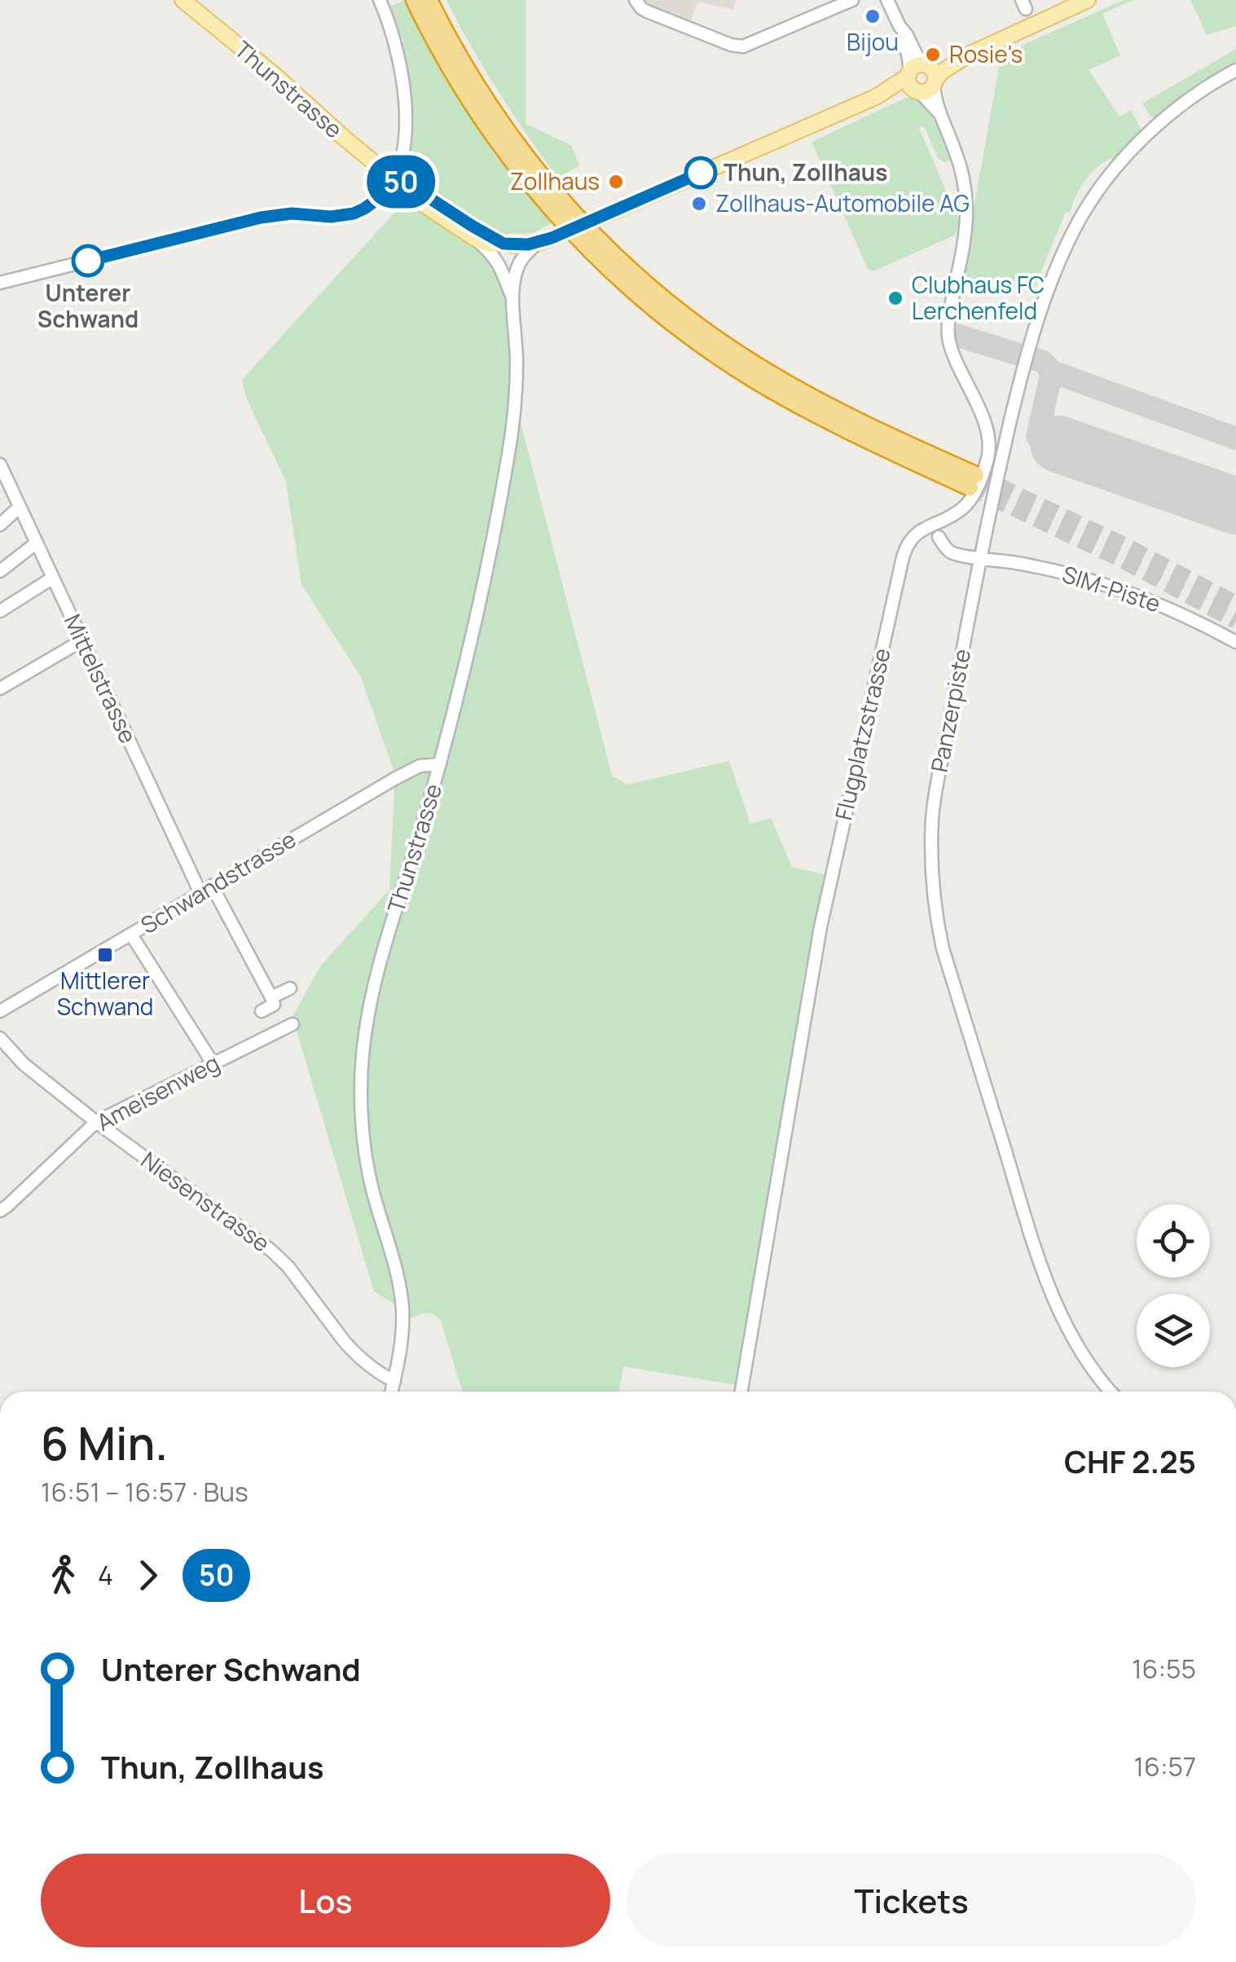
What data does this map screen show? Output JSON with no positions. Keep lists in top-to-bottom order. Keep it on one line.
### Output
{"streets":{"main road":["Thunstrasse"],"street":["SIM-Piste","Mittelstrasse","Panzerpiste","Flugplatzstrasse","Schwandstrasse","Ameisenweg","Niesenstrasse"]},"crossings":[["Thunstrasse","Schwandstrasse"],["Thunstrasse","Niesenstrasse"],["SIM-Piste","Panzerpiste"],["Mittelstrasse","Schwandstrasse"],["Ameisenweg","Niesenstrasse"]],"places":{"other":["Bijou","Rosie's","Thun, Zollhaus","Zollhaus","Zollhaus-Automobile AG","Unterer Schwand","Clubhaus FC Lerchenfeld"],"transit":["Mittlerer Schwand"]},"lines":["bus line 50"],"page":{"on_map":"50","heading":["6 Min.","16:51 – 16:57 · Bus","CHF 2.25"],"legs":["4","50"],"list":[{"name":"Unterer Schwand","value":"16:55"},{"name":"Thun, Zollhaus","value":"16:57"}],"buttons":["Los","Tickets"]}}
